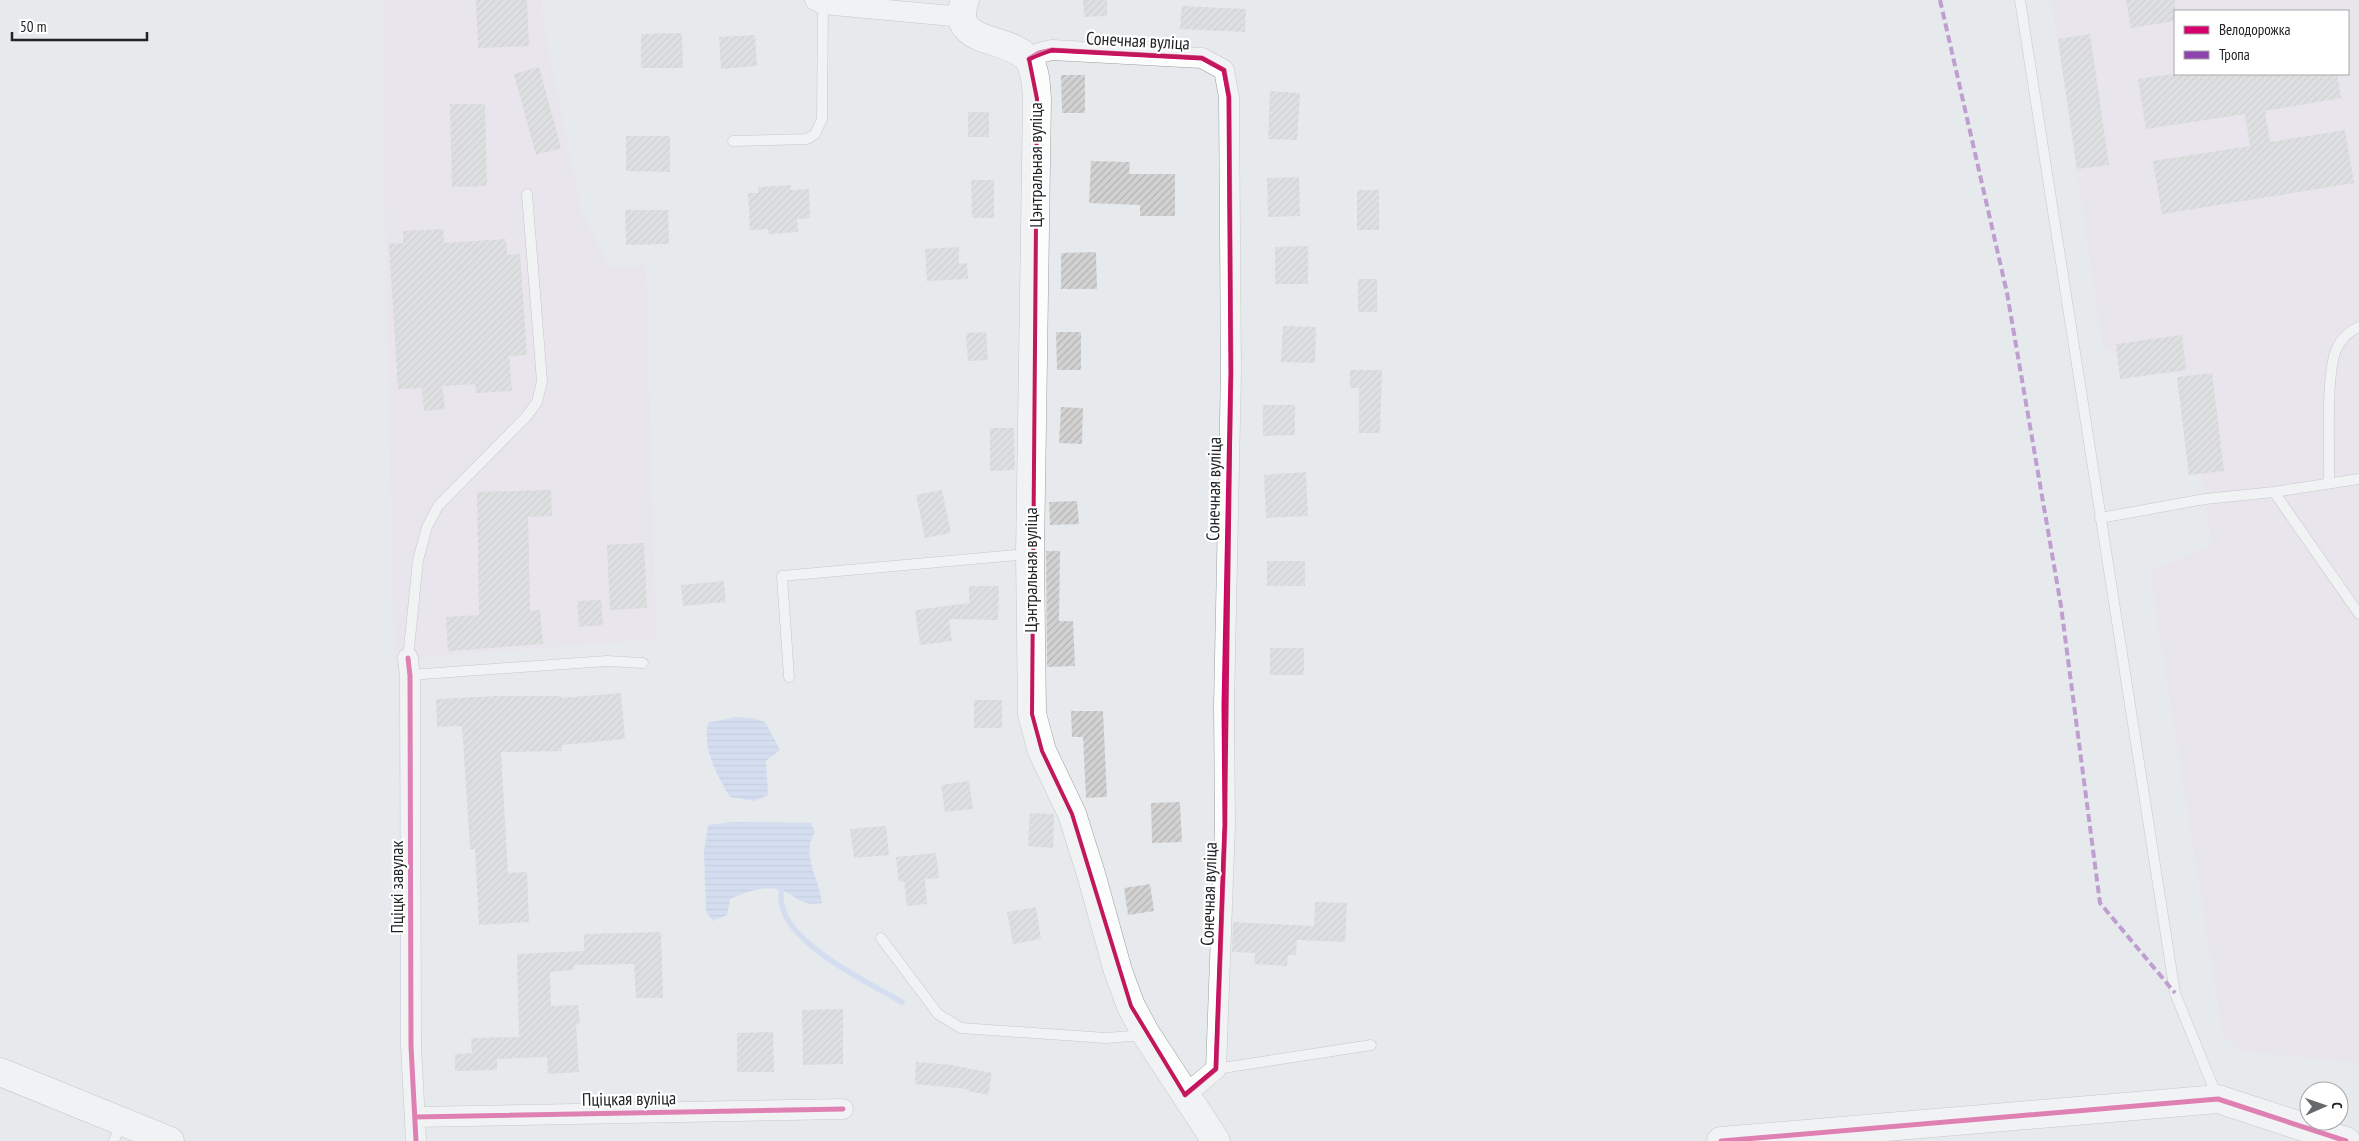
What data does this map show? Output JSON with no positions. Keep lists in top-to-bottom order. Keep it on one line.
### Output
{"streets":{"street":["Сонечная вуліца","Цэнтральная вуліца","Пціцкі завулак","Пціцкая вуліца"]},"crossings":[["Сонечная вуліца","Цэнтральная вуліца"],["Пціцкі завулак","Пціцкая вуліца"]],"legend":["Велодорожка","Тропа"],"scale_bar":"50 m","north":"right"}
